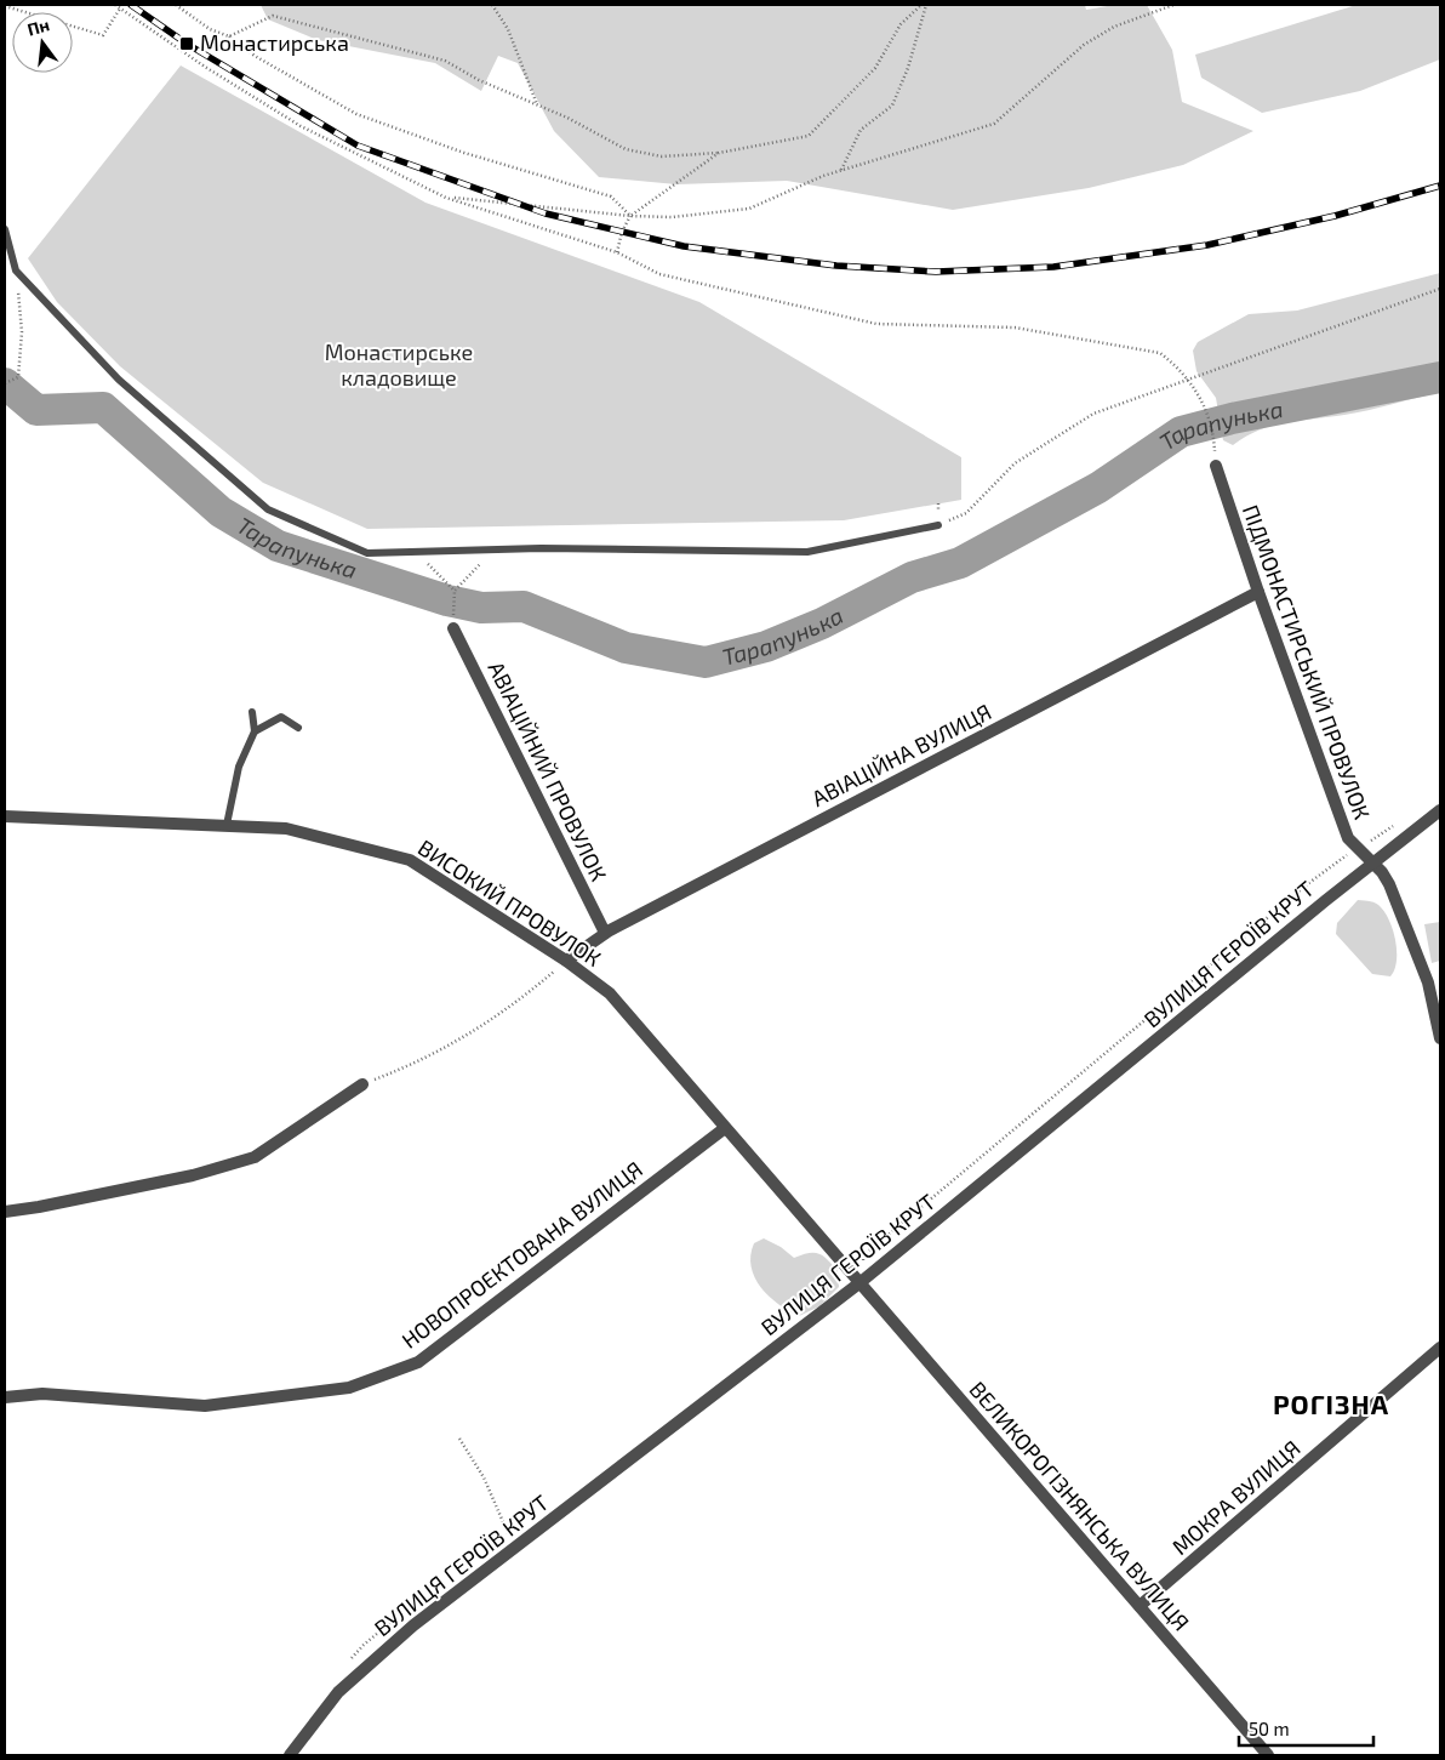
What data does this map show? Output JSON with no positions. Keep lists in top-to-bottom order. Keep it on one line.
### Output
{"streets":{"street":["ПІДМОНАСТИРСЬКИЙ ПРОВУЛОК","АВІАЦІЙНА ВУЛИЦЯ","АВІАЦІЙНИЙ ПРОВУЛОК","ВИСОКИЙ ПРОВУЛОК","ВУЛИЦЯ ГЕРОЇВ КРУТ","НОВОПРОЕКТОВАНА ВУЛИЦЯ","МОКРА ВУЛИЦЯ","ВЕЛИКОРОГІЗНЯНСЬКА ВУЛИЦЯ"]},"crossings":[["ПІДМОНАСТИРСЬКИЙ ПРОВУЛОК","АВІАЦІЙНА ВУЛИЦЯ"],["ПІДМОНАСТИРСЬКИЙ ПРОВУЛОК","ВУЛИЦЯ ГЕРОЇВ КРУТ"],["АВІАЦІЙНА ВУЛИЦЯ","АВІАЦІЙНИЙ ПРОВУЛОК"],["АВІАЦІЙНА ВУЛИЦЯ","ВИСОКИЙ ПРОВУЛОК"],["ВИСОКИЙ ПРОВУЛОК","ВУЛИЦЯ ГЕРОЇВ КРУТ"],["ВИСОКИЙ ПРОВУЛОК","НОВОПРОЕКТОВАНА ВУЛИЦЯ"],["ВИСОКИЙ ПРОВУЛОК","ВЕЛИКОРОГІЗНЯНСЬКА ВУЛИЦЯ"],["ВУЛИЦЯ ГЕРОЇВ КРУТ","ВЕЛИКОРОГІЗНЯНСЬКА ВУЛИЦЯ"],["МОКРА ВУЛИЦЯ","ВЕЛИКОРОГІЗНЯНСЬКА ВУЛИЦЯ"]],"districts":["РОГІЗНА"],"water":["Тарапунька"],"parks":["Монастирське кладовище"],"places":{"transit":["Монастирська"]},"scale_bar":"50 m","north":"top"}
